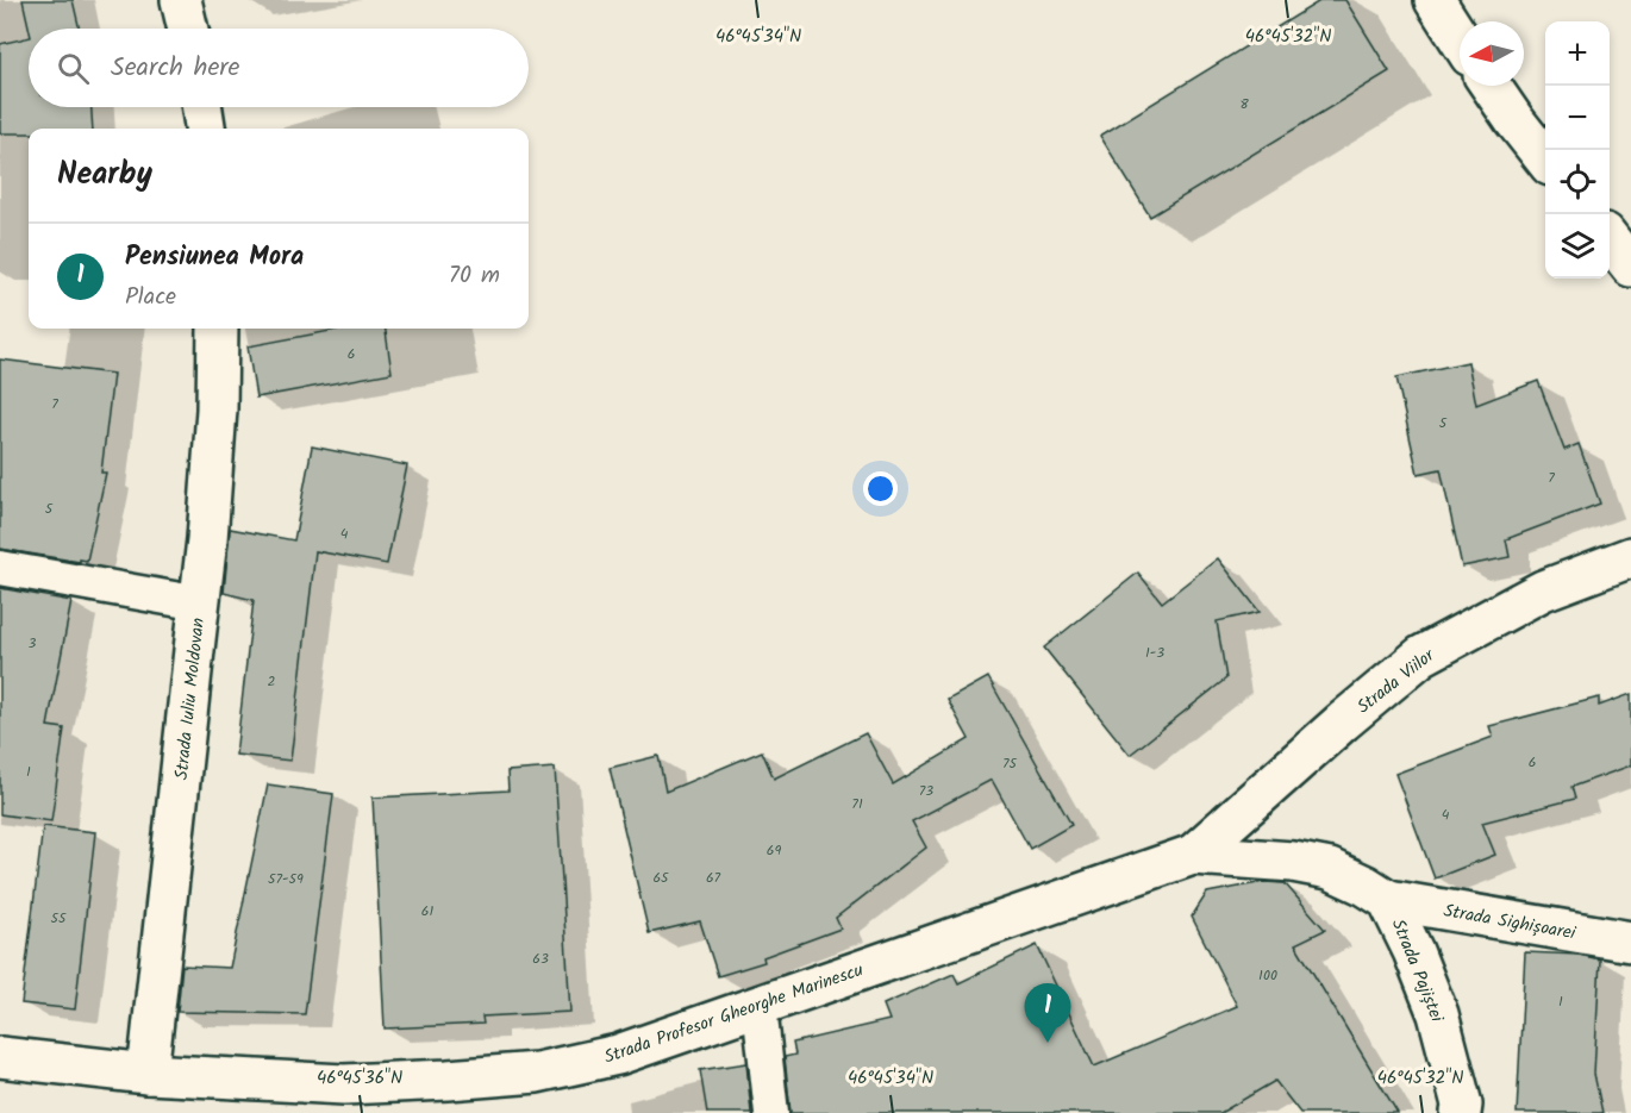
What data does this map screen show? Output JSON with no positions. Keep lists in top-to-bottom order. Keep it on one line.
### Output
{"streets":{"street":["Strada Viilor","Strada Iuliu Moldovan","Strada Sighișoarei","Strada Pajiștei","Strada Profesor Gheorghe Marinescu"]},"crossings":[["Strada Viilor","Strada Pajiștei"],["Strada Viilor","Strada Profesor Gheorghe Marinescu"],["Strada Iuliu Moldovan","Strada Profesor Gheorghe Marinescu"],["Strada Sighișoarei","Strada Pajiștei"],["Strada Pajiștei","Strada Profesor Gheorghe Marinescu"]],"house_numbers":["8","6","7","5","7","5","4","3","1-3","2","6","75","1","73","71","4","69","65","67","57-59","61","55","63","100","1"],"north":"left","page":{"map_buttons":["+","−"],"search":"Search here","heading":"Nearby","list":[{"mark":"1","name":"Pensiunea Mora","note":"Place","value":"70 m"}],"pins":"1"},"coordinates":["46°45'34\"N","46°45'32\"N","46°45'36\"N"]}
